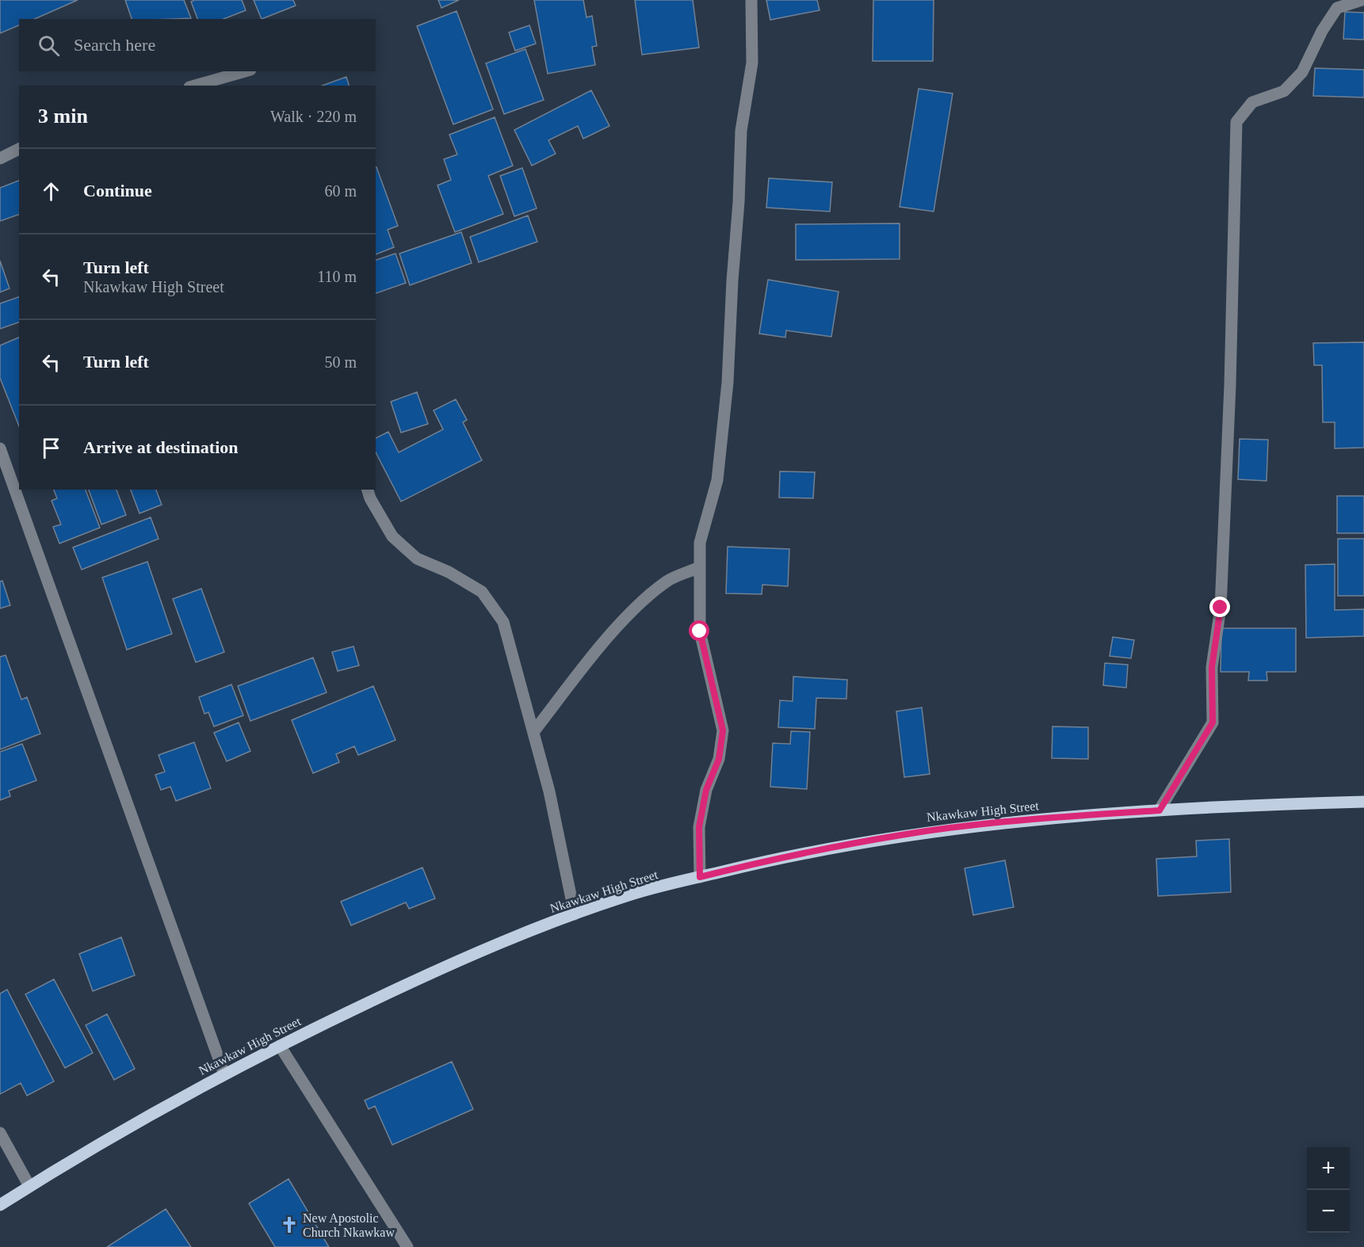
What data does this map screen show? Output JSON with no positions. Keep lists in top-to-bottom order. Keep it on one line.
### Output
{"streets":{"main road":["Nkawkaw High Street"]},"places":{"church":["New Apostolic Church Nkawkaw"]},"page":{"search":"Search here","heading":["3 min","Walk · 220 m"],"list":[["Continue","60 m"],["Turn left","Nkawkaw High Street","110 m"],["Turn left","50 m"],"Arrive at destination"],"map_buttons":["+","−"]}}
